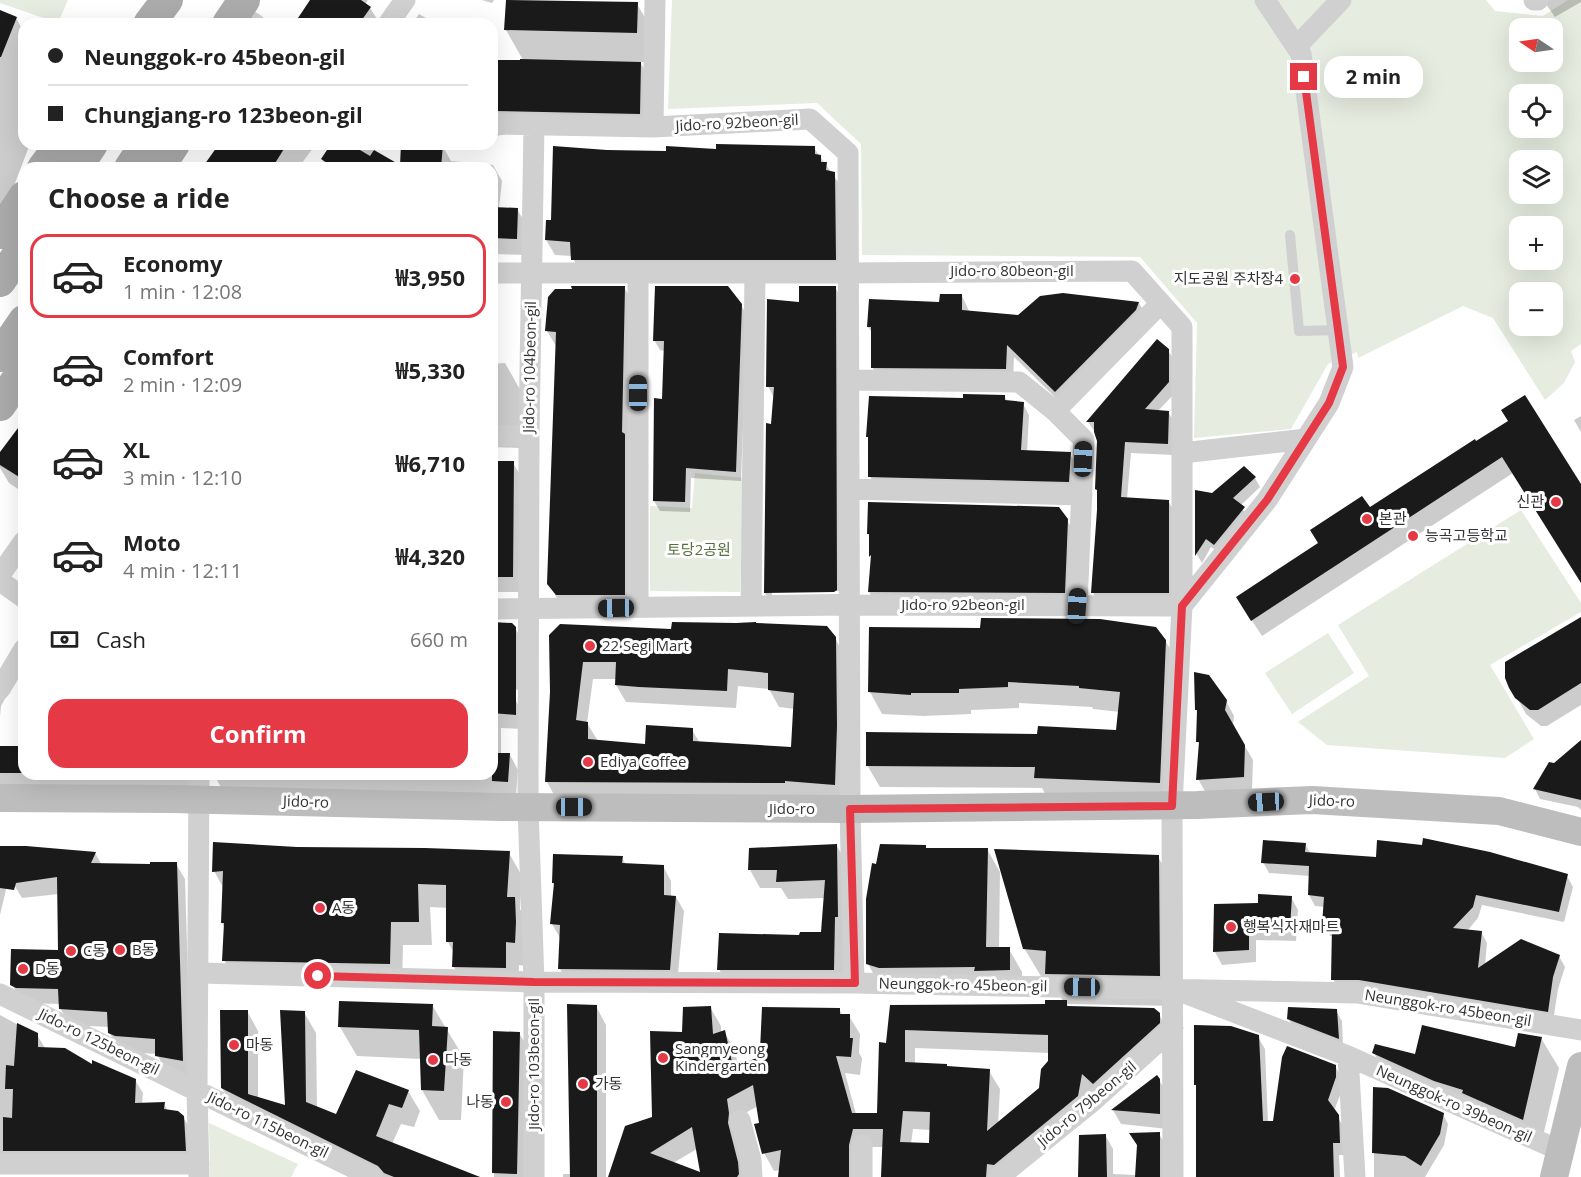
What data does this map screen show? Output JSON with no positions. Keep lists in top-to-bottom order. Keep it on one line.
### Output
{"streets":{"main road":["Jido-ro"],"street":["Jido-ro 92beon-gil","Jido-ro 80beon-gil","Jido-ro 104beon-gil","Neunggok-ro 45beon-gil","Jido-ro 125beon-gil","Jido-ro 103beon-gil","Jido-ro 79beon-gil","Neunggok-ro 39beon-gil","Jido-ro 115beon-gil"]},"crossings":[["Jido-ro 92beon-gil","Jido-ro 80beon-gil"],["Jido-ro 92beon-gil","Jido-ro 104beon-gil"],["Jido-ro 92beon-gil","Jido-ro"],["Jido-ro 92beon-gil","Neunggok-ro 45beon-gil"],["Jido-ro 80beon-gil","Jido-ro"],["Jido-ro 104beon-gil","Jido-ro"],["Jido-ro 104beon-gil","Jido-ro 103beon-gil"],["Jido-ro","Jido-ro 103beon-gil"],["Neunggok-ro 45beon-gil","Jido-ro 103beon-gil"],["Neunggok-ro 45beon-gil","Neunggok-ro 39beon-gil"],["Jido-ro 125beon-gil","Jido-ro 115beon-gil"]],"parks":["토당2공원"],"places":["지도공원 주차장4","신관","본관","능곡고등학교","22 Segi Mart","Ediya Coffee","A동","행복식자재마트","B동","C동","D동","마동","Sangmyeong Kindergarten","다동","가동","나동"],"north":"left","page":{"map_buttons":["+","−"],"banner":["Neunggok-ro 45beon-gil","Chungjang-ro 123beon-gil"],"bubble":"2 min","heading":"Choose a ride","list":[{"name":"Economy","note":"1 min · 12:08","value":"₩3,950"},{"name":"Comfort","note":"2 min · 12:09","value":"₩5,330"},{"name":"XL","note":"3 min · 12:10","value":"₩6,710"},{"name":"Moto","note":"4 min · 12:11","value":"₩4,320"}],"pay":["Cash","660 m"],"buttons":"Confirm"}}
